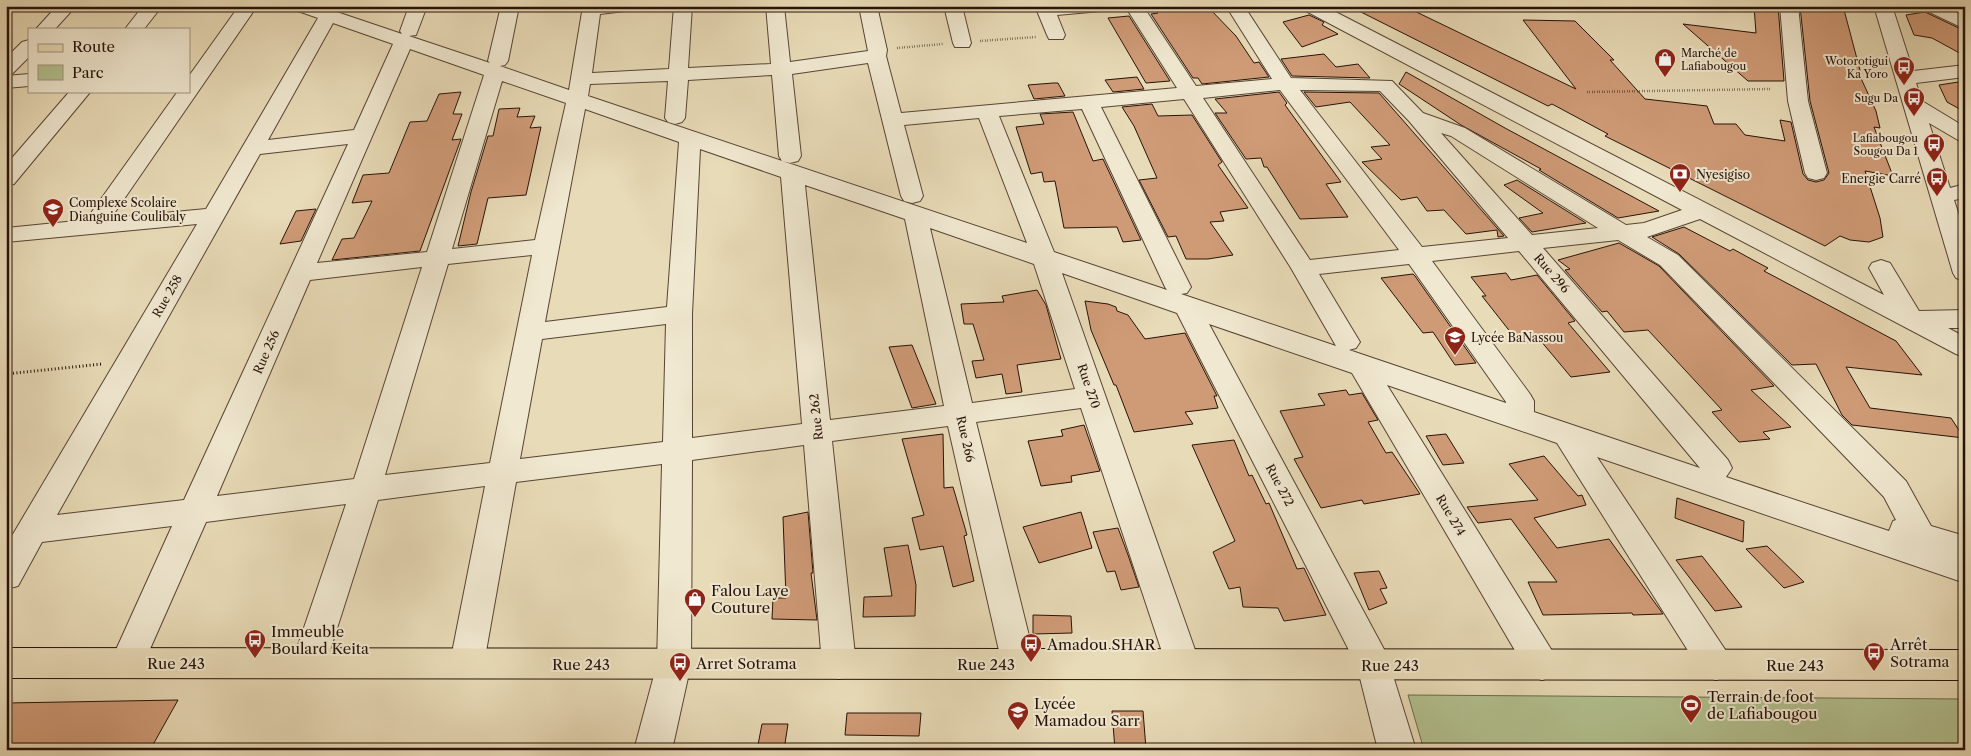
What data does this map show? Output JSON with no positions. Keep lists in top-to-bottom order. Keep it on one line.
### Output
{"streets":{"main road":["Rue 243"],"street":["Rue 296","Rue 258","Rue 256","Rue 270","Rue 262","Rue 266","Rue 272","Rue 274"]},"crossings":[["Rue 256","Rue 243"],["Rue 270","Rue 243"],["Rue 262","Rue 243"],["Rue 266","Rue 243"],["Rue 272","Rue 243"],["Rue 274","Rue 243"]],"places":{"shop":["Marché de Lafiabougou","Falou Laye Couture"],"bus stop":["Wotorotigui Ka Yoro","Sugu Da","Lafiabougou Sougou Da 1","Energie Carré","Immeuble Boulard Keita","Amadou SHAR","Arrêt Sotrama","Arret Sotrama"],"bank":["Nyesigiso"],"school or university":["Complexe Scolaire Dianguine Coulibaly","Lycée BaNassou","Lycée Mamadou Sarr"],"sports":["Terrain de foot de Lafiabougou"]},"legend":["Route","Parc"]}
